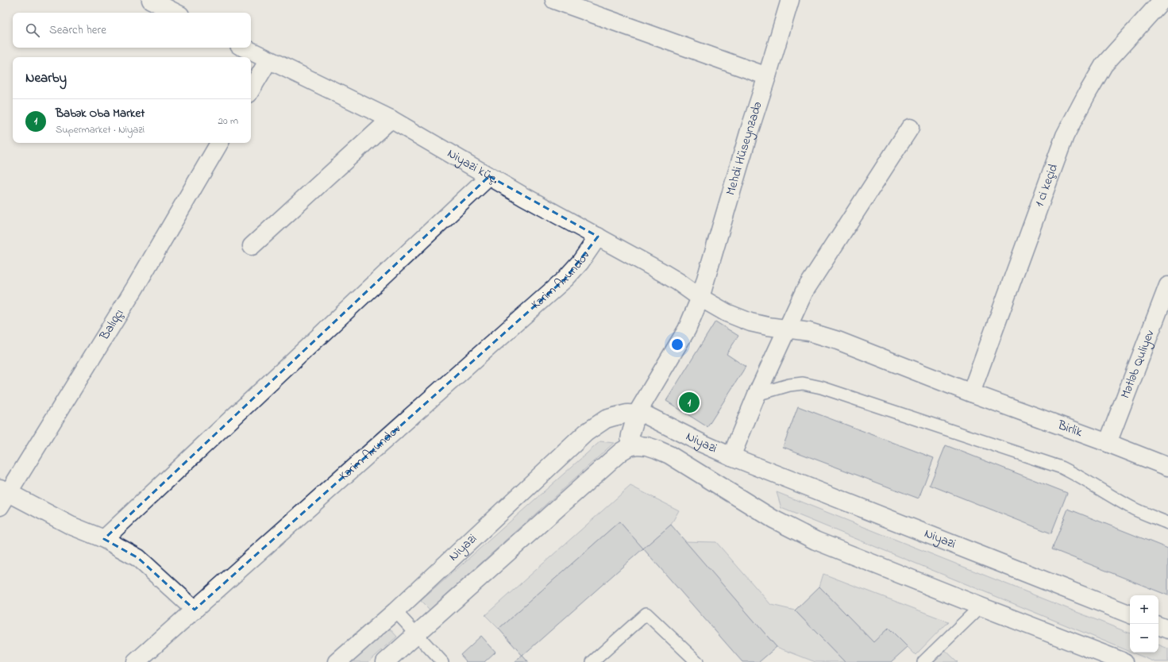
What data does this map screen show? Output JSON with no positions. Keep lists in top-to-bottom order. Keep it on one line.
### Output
{"streets":{"street":["Mehdi Hüseynzadə","Niyazi küç.","1 ci keçid","Kərim Axundov","Balıqçı","Mətləb Quliyev","Birlik","Niyazi"]},"crossings":[["Mehdi Hüseynzadə","Niyazi küç."],["Mehdi Hüseynzadə","Niyazi"],["Niyazi küç.","Kərim Axundov"],["Niyazi küç.","Birlik"],["1 ci keçid","Birlik"],["Mətləb Quliyev","Birlik"]],"page":{"search":"Search here","heading":"Nearby","list":[{"mark":"1","name":"Babək Oba Market","note":"Supermarket · Niyazi","value":"20 m"}],"pins":"1","map_buttons":["+","−"]}}
